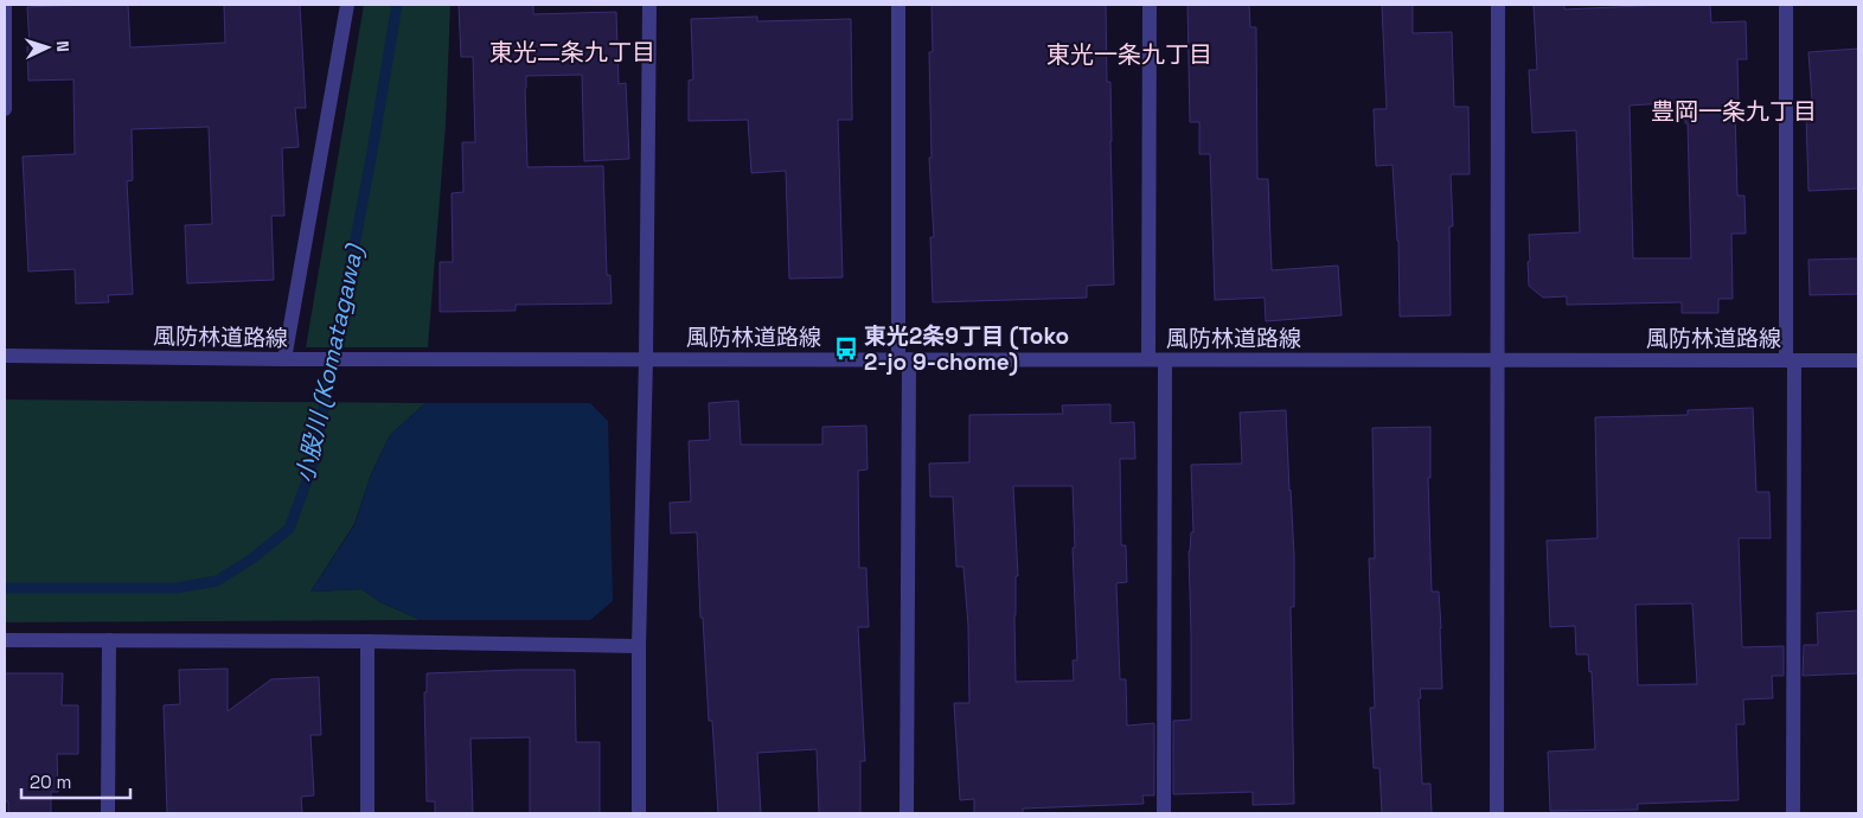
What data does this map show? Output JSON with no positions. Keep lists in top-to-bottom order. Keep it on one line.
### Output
{"streets":{"street":["風防林道路線"]},"districts":["東光二条九丁目","東光一条九丁目","豊岡一条九丁目"],"water":["小股川 (Komatagawa)"],"places":{"bus stop":["東光2条9丁目 (Toko 2-jo 9-chome)"]},"scale_bar":"20 m","north":"right"}
